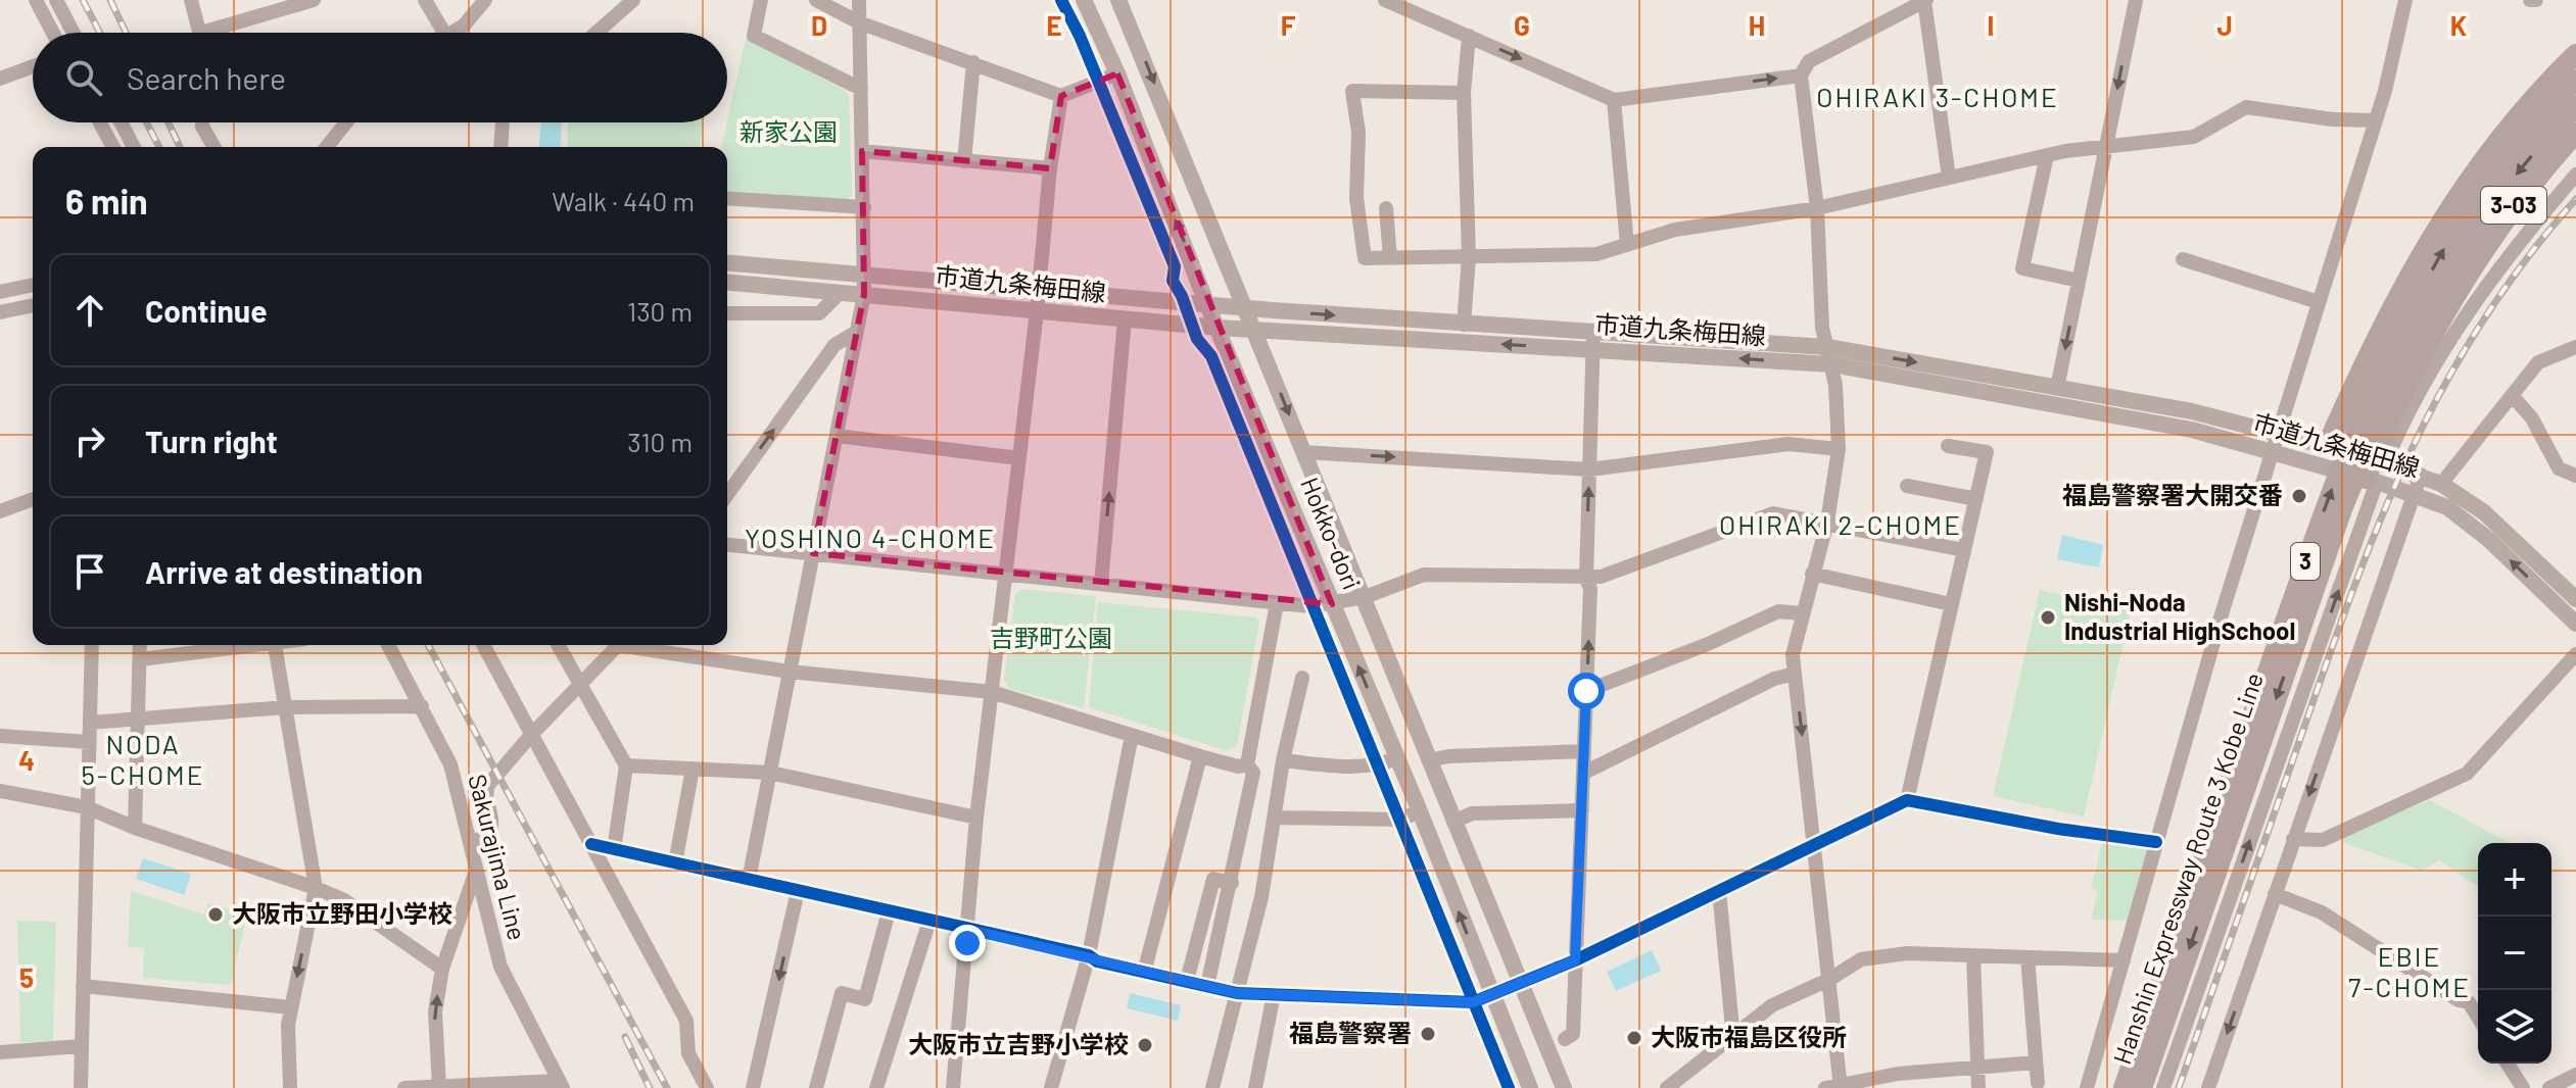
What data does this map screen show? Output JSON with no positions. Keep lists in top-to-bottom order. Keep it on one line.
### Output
{"streets":{"highway":["3-03","3","Hanshin Expressway Route 3 Kobe Line"],"main road":["市道九条梅田線","Hokko-dori"],"street":["Sakurajima Line"]},"crossings":[["3-03","市道九条梅田線"],["市道九条梅田線","Hokko-dori"]],"districts":["OHIRAKI 3-CHOME","OHIRAKI 2-CHOME","YOSHINO 4-CHOME","NODA 5-CHOME","EBIE 7-CHOME"],"parks":["新家公園","吉野町公園"],"places":["福島警察署大開交番","Nishi-Noda Industrial HighSchool","大阪市立野田小学校","福島警察署","大阪市福島区役所","大阪市立吉野小学校"],"page":{"search":"Search here","heading":["6 min","Walk · 440 m"],"list":[["Continue","130 m"],["Turn right","310 m"],"Arrive at destination"],"map_buttons":["+","−"]},"grid":{"columns":["D","E","F","G","H","I","J","K"],"rows":["4","5"]}}
